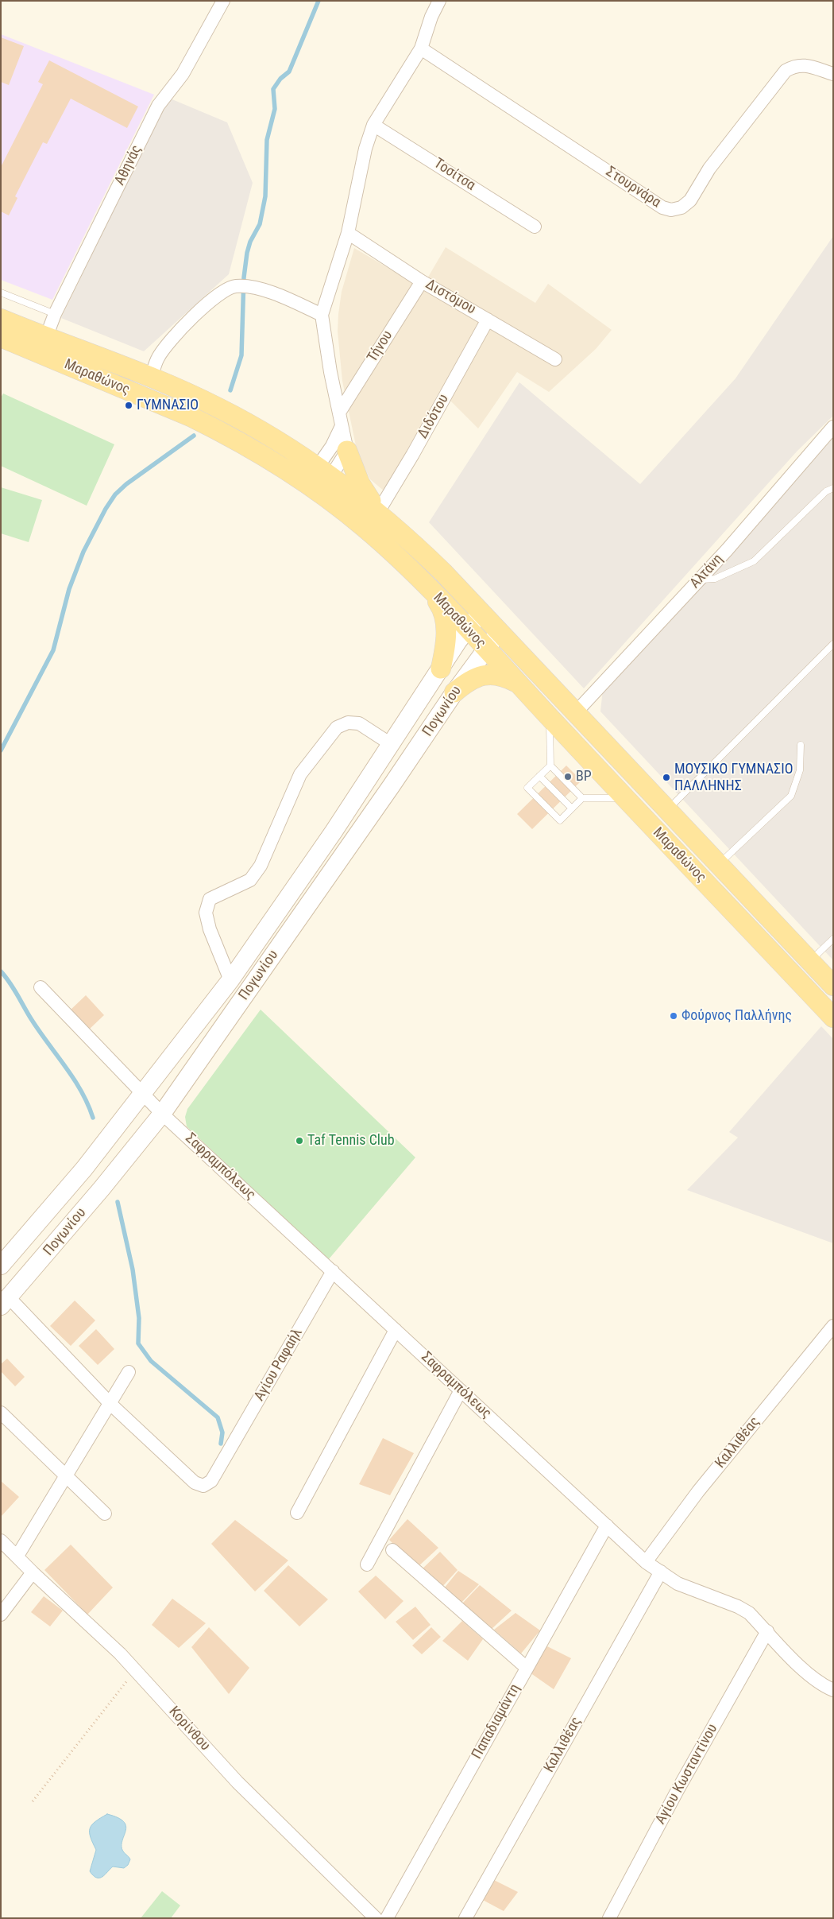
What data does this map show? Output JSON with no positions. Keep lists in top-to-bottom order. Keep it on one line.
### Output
{"streets":{"main road":["Μαραθώνος","Πογωνίου"],"street":["Αθηνάς","Τοσίτσα","Στουρνάρα","Διστόμου","Τήνου","Διδότου","Αλτάνη","Σαφραμπόλεως","Αγίου Ραφαήλ","Καλλιθέας","Παπαδιαμάντη","Κορίνθου","Αγίου Κωσταντίνου"]},"crossings":[["Αθηνάς","Μαραθώνος"],["Διστόμου","Τήνου"],["Διστόμου","Διδότου"],["Μαραθώνος","Διδότου"],["Μαραθώνος","Αλτάνη"],["Μαραθώνος","Πογωνίου"],["Πογωνίου","Σαφραμπόλεως"],["Σαφραμπόλεως","Αγίου Ραφαήλ"],["Σαφραμπόλεως","Καλλιθέας"],["Σαφραμπόλεως","Παπαδιαμάντη"],["Σαφραμπόλεως","Αγίου Κωσταντίνου"]],"places":["ΓΥΜΝΑΣΙΟ","BP","ΜΟΥΣΙΚΟ ΓΥΜΝΑΣΙΟ ΠΑΛΛΗΝΗΣ","Φούρνος Παλλήνης","Taf Tennis Club"]}
